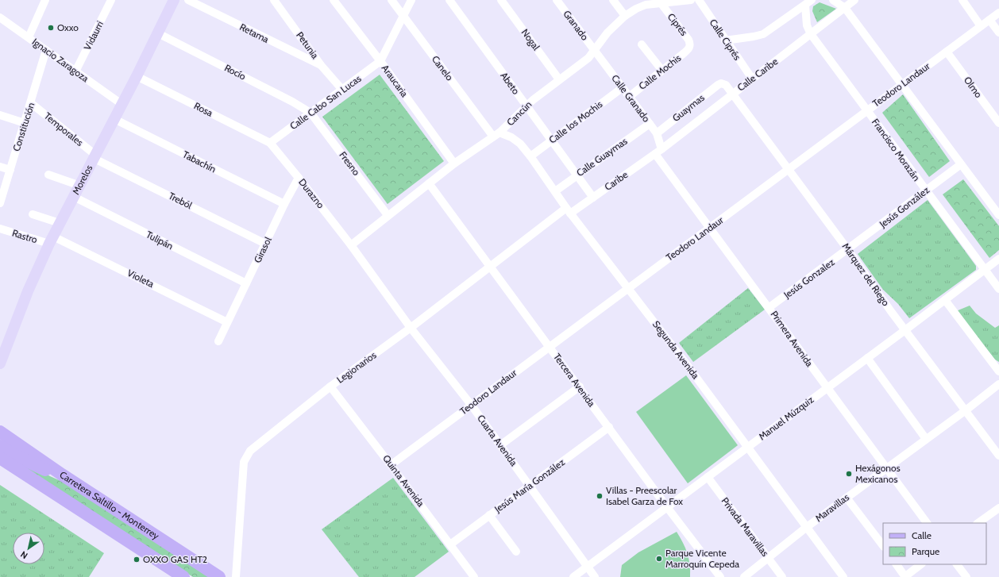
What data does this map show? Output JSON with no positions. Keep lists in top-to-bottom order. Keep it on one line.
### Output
{"streets":{"main road":["Carretera Saltillo - Monterrey"],"street":["Ciprés","Granado","Retama","Vidaurri","Nogal","Calle Ciprés","Petunia","Ignacio Zaragoza","Canelo","Rocío","Calle Mochis","Calle Caribe","Araucaria","Abeto","Teodoro Landaur","Olmo","Calle Granado","Calle Cabo San Lucas","Guaymas","Rosa","Cancún","Calle los Mochis","Constitución","Temporales","Francisco Morazán","Calle Guaymas","Tabachín","Fresno","Morelos","Caribe","Durazno","Treból","Jesús González","Rastro","Tulipán","Girasol","Márquez del Riego","Violeta","Jesús Gonzalez","Primera Avenida","Segunda Avenida","Legionarios","Tercera Avenida","Manuel Múzquiz","Cuarta Avenida","Quinta Avenida","Jesús María González","Maravillas","Privada Maravillas"]},"crossings":[["Ciprés","Calle Mochis"],["Ciprés","Cancún"],["Granado","Calle Granado"],["Granado","Cancún"],["Retama","Petunia"],["Vidaurri","Ignacio Zaragoza"],["Nogal","Cancún"],["Calle Ciprés","Calle Caribe"],["Petunia","Calle Cabo San Lucas"],["Ignacio Zaragoza","Constitución"],["Ignacio Zaragoza","Morelos"],["Canelo","Cancún"],["Canelo","Segunda Avenida"],["Rocío","Calle Cabo San Lucas"],["Rocío","Fresno"],["Rocío","Morelos"],["Calle Mochis","Calle Granado"],["Calle Caribe","Calle Granado"],["Calle Caribe","Francisco Morazán"],["Calle Caribe","Caribe"],["Calle Caribe","Márquez del Riego"],["Calle Caribe","Primera Avenida"],["Araucaria","Calle Cabo San Lucas"],["Araucaria","Cancún"],["Abeto","Cancún"],["Abeto","Calle los Mochis"],["Abeto","Calle Guaymas"],["Abeto","Caribe"],["Teodoro Landaur","Olmo"],["Teodoro Landaur","Francisco Morazán"],["Teodoro Landaur","Márquez del Riego"],["Teodoro Landaur","Primera Avenida"],["Teodoro Landaur","Segunda Avenida"],["Teodoro Landaur","Tercera Avenida"],["Teodoro Landaur","Cuarta Avenida"],["Teodoro Landaur","Quinta Avenida"],["Calle Granado","Guaymas"],["Calle Granado","Cancún"],["Calle Granado","Calle los Mochis"],["Calle Granado","Calle Guaymas"],["Calle Granado","Caribe"],["Calle Granado","Primera Avenida"],["Calle Cabo San Lucas","Rosa"],["Calle Cabo San Lucas","Fresno"],["Calle Cabo San Lucas","Durazno"],["Guaymas","Márquez del Riego"],["Rosa","Morelos"],["Rosa","Durazno"],["Cancún","Fresno"],["Cancún","Durazno"],["Cancún","Segunda Avenida"],["Cancún","Tercera Avenida"],["Cancún","Cuarta Avenida"],["Calle los Mochis","Segunda Avenida"],["Constitución","Temporales"],["Temporales","Morelos"],["Temporales","Treból"],["Francisco Morazán","Jesús González"],["Francisco Morazán","Manuel Múzquiz"],["Calle Guaymas","Segunda Avenida"],["Tabachín","Morelos"],["Tabachín","Girasol"],["Morelos","Treból"],["Morelos","Rastro"],["Morelos","Tulipán"],["Morelos","Violeta"],["Caribe","Primera Avenida"],["Caribe","Segunda Avenida"],["Caribe","Legionarios"],["Durazno","Girasol"],["Durazno","Cuarta Avenida"],["Treból","Girasol"],["Jesús González","Márquez del Riego"],["Jesús González","Jesús Gonzalez"],["Rastro","Violeta"],["Tulipán","Girasol"],["Girasol","Violeta"],["Márquez del Riego","Jesús Gonzalez"],["Márquez del Riego","Manuel Múzquiz"],["Márquez del Riego","Maravillas"],["Jesús Gonzalez","Primera Avenida"],["Primera Avenida","Manuel Múzquiz"],["Primera Avenida","Maravillas"],["Segunda Avenida","Legionarios"],["Segunda Avenida","Manuel Múzquiz"],["Segunda Avenida","Maravillas"],["Legionarios","Tercera Avenida"],["Legionarios","Cuarta Avenida"],["Legionarios","Quinta Avenida"],["Tercera Avenida","Manuel Múzquiz"],["Tercera Avenida","Jesús María González"],["Manuel Múzquiz","Cuarta Avenida"],["Manuel Múzquiz","Privada Maravillas"],["Cuarta Avenida","Jesús María González"],["Quinta Avenida","Jesús María González"],["Maravillas","Privada Maravillas"]],"places":["Oxxo","Hexágonos Mexicanos","Villas - Preescolar Isabel Garza de Fox","Parque Vicente Marroquín Cepeda","OXXO GAS HT2"],"legend":["Calle","Parque"],"north":"bottom left"}
